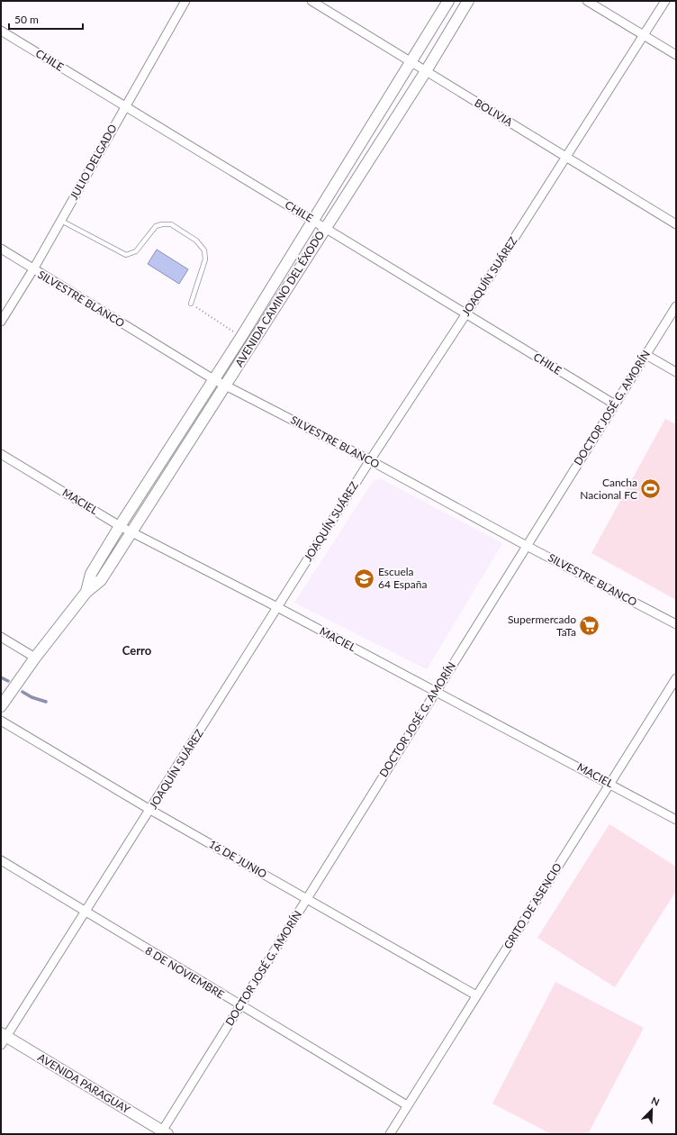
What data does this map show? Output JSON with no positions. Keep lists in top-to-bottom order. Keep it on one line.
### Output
{"streets":{"street":["CHILE","BOLIVIA","JULIO DELGADO","JOAQUÍN SUÁREZ","SILVESTRE BLANCO","AVENIDA CAMINO DEL ÉXODO","DOCTOR JOSÉ G. AMORÍN","MACIEL","16 DE JUNIO","GRITO DE ASENCIO","8 DE NOVIEMBRE","AVENIDA PARAGUAY"]},"crossings":[["CHILE","JULIO DELGADO"],["CHILE","JOAQUÍN SUÁREZ"],["CHILE","AVENIDA CAMINO DEL ÉXODO"],["CHILE","DOCTOR JOSÉ G. AMORÍN"],["BOLIVIA","JOAQUÍN SUÁREZ"],["BOLIVIA","AVENIDA CAMINO DEL ÉXODO"],["JULIO DELGADO","SILVESTRE BLANCO"],["JOAQUÍN SUÁREZ","SILVESTRE BLANCO"],["JOAQUÍN SUÁREZ","MACIEL"],["JOAQUÍN SUÁREZ","16 DE JUNIO"],["JOAQUÍN SUÁREZ","8 DE NOVIEMBRE"],["JOAQUÍN SUÁREZ","AVENIDA PARAGUAY"],["SILVESTRE BLANCO","AVENIDA CAMINO DEL ÉXODO"],["SILVESTRE BLANCO","DOCTOR JOSÉ G. AMORÍN"],["AVENIDA CAMINO DEL ÉXODO","MACIEL"],["DOCTOR JOSÉ G. AMORÍN","MACIEL"],["DOCTOR JOSÉ G. AMORÍN","16 DE JUNIO"],["DOCTOR JOSÉ G. AMORÍN","8 DE NOVIEMBRE"],["DOCTOR JOSÉ G. AMORÍN","AVENIDA PARAGUAY"],["MACIEL","GRITO DE ASENCIO"],["16 DE JUNIO","GRITO DE ASENCIO"],["GRITO DE ASENCIO","8 DE NOVIEMBRE"]],"districts":["Cerro"],"places":{"sports":["Cancha Nacional FC"],"school or university":["Escuela 64 España"],"supermarket":["Supermercado TaTa"]},"scale_bar":"50 m","north":"top right"}
